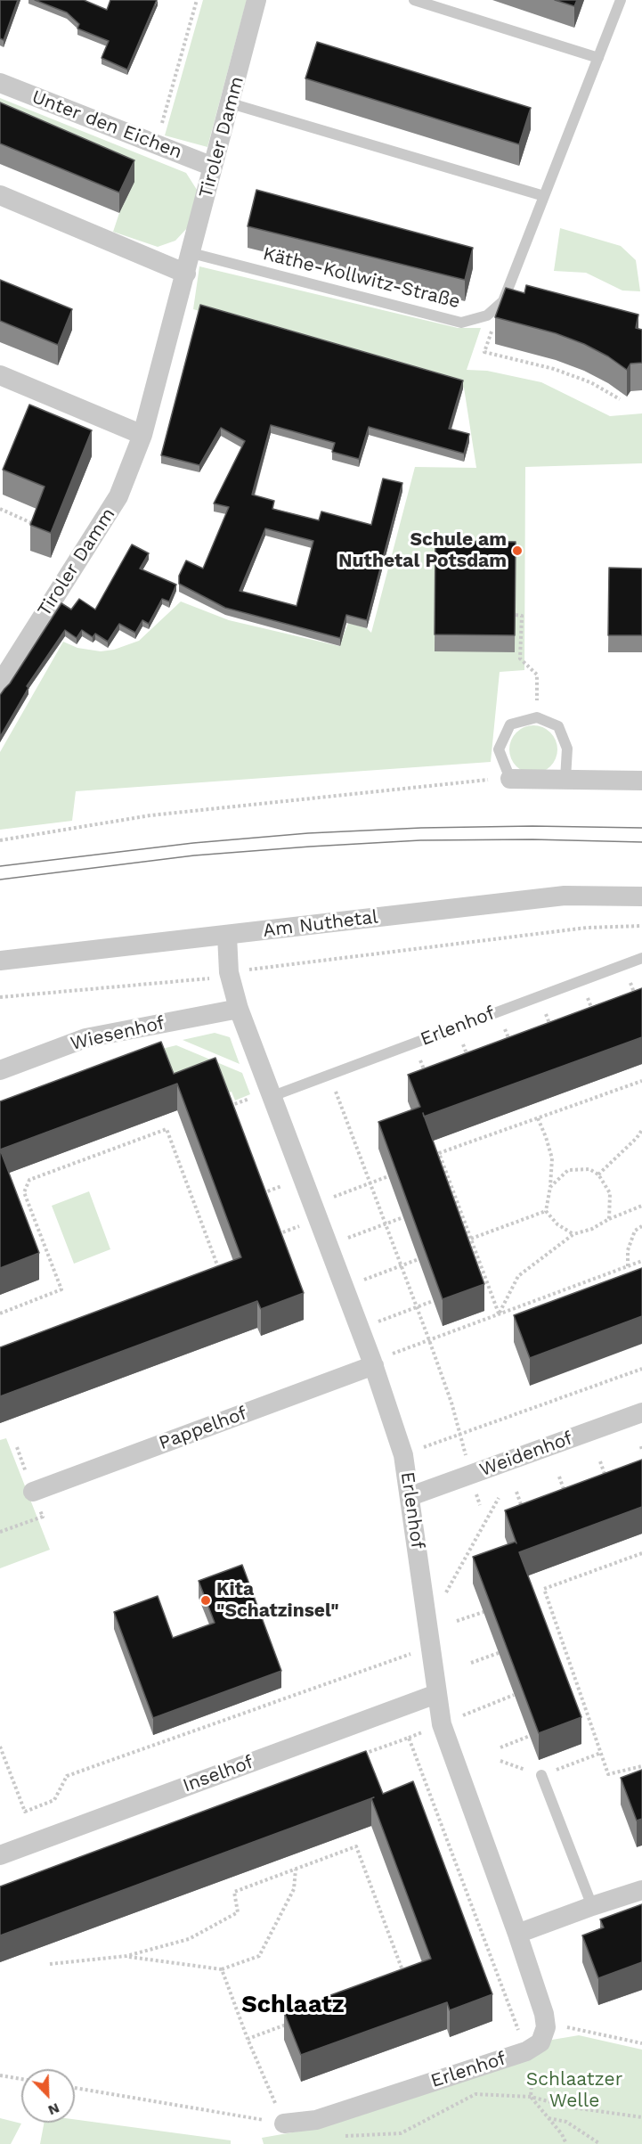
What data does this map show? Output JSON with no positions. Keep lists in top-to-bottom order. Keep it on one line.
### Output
{"streets":{"street":["Unter den Eichen","Tiroler Damm","Am Nuthetal","Erlenhof","Wiesenhof","Pappelhof","Weidenhof","Inselhof"],"lane":["Käthe-Kollwitz-Straße"]},"crossings":[["Unter den Eichen","Tiroler Damm"],["Tiroler Damm","Käthe-Kollwitz-Straße"],["Am Nuthetal","Erlenhof"],["Erlenhof","Wiesenhof"],["Erlenhof","Pappelhof"],["Erlenhof","Weidenhof"],["Erlenhof","Inselhof"]],"districts":["Schlaatz"],"parks":["Schlaatzer Welle"],"places":["Schule am Nuthetal Potsdam","Kita \"Schatzinsel\""],"north":"bottom right"}
